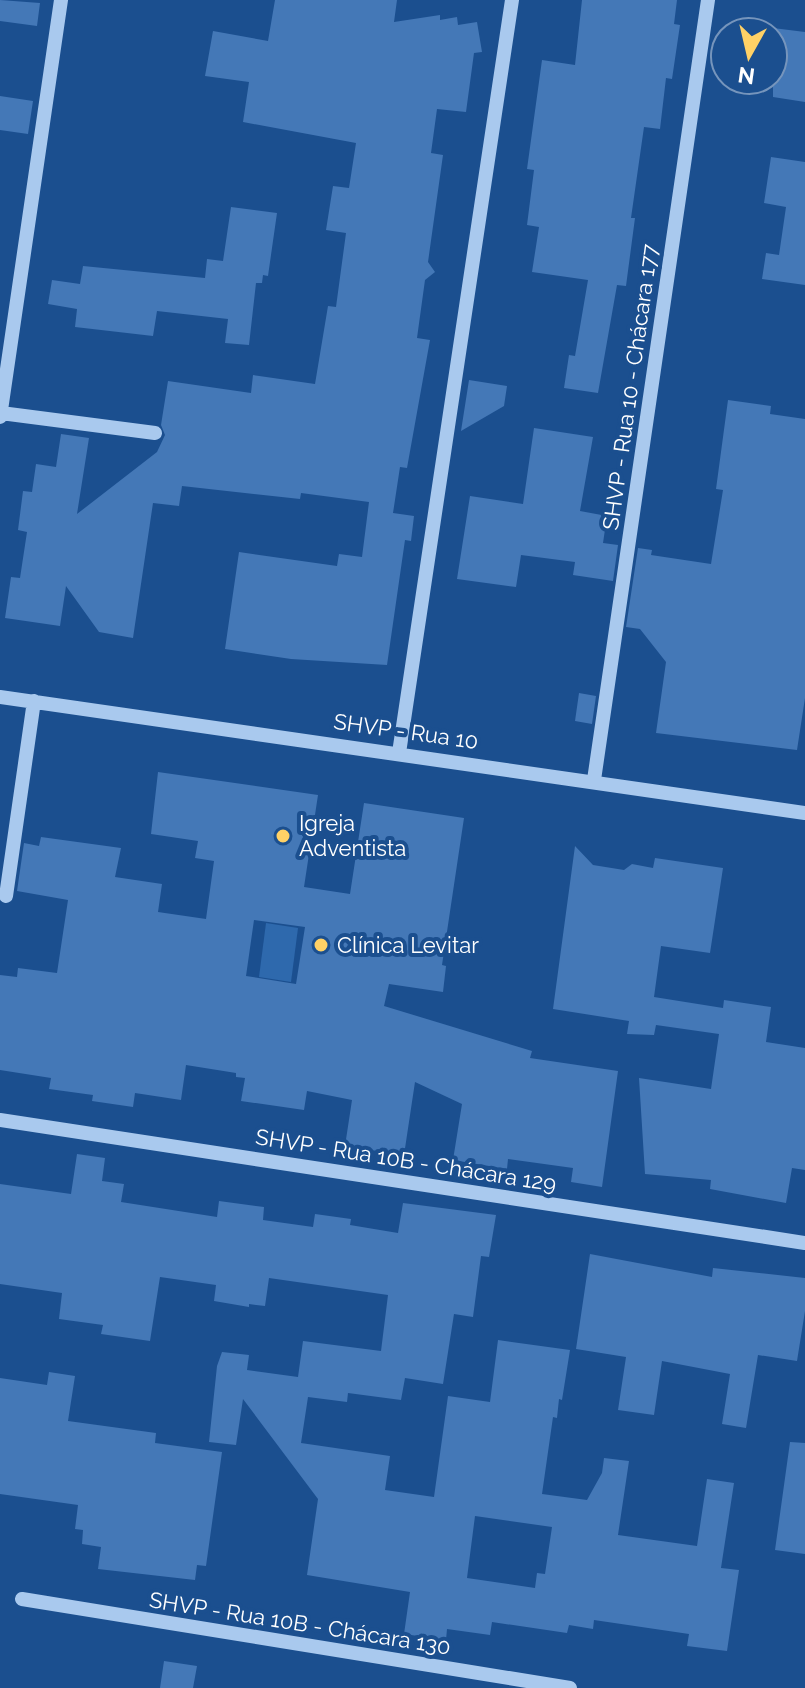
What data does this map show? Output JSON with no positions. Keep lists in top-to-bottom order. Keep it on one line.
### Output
{"streets":{"street":["SHVP - Rua 10 - Chácara 177","SHVP - Rua 10","SHVP - Rua 10B - Chácara 129","SHVP - Rua 10B - Chácara 130"]},"crossings":[["SHVP - Rua 10 - Chácara 177","SHVP - Rua 10"]],"places":["Igreja Adventista","Clínica Levitar"],"north":"bottom"}
